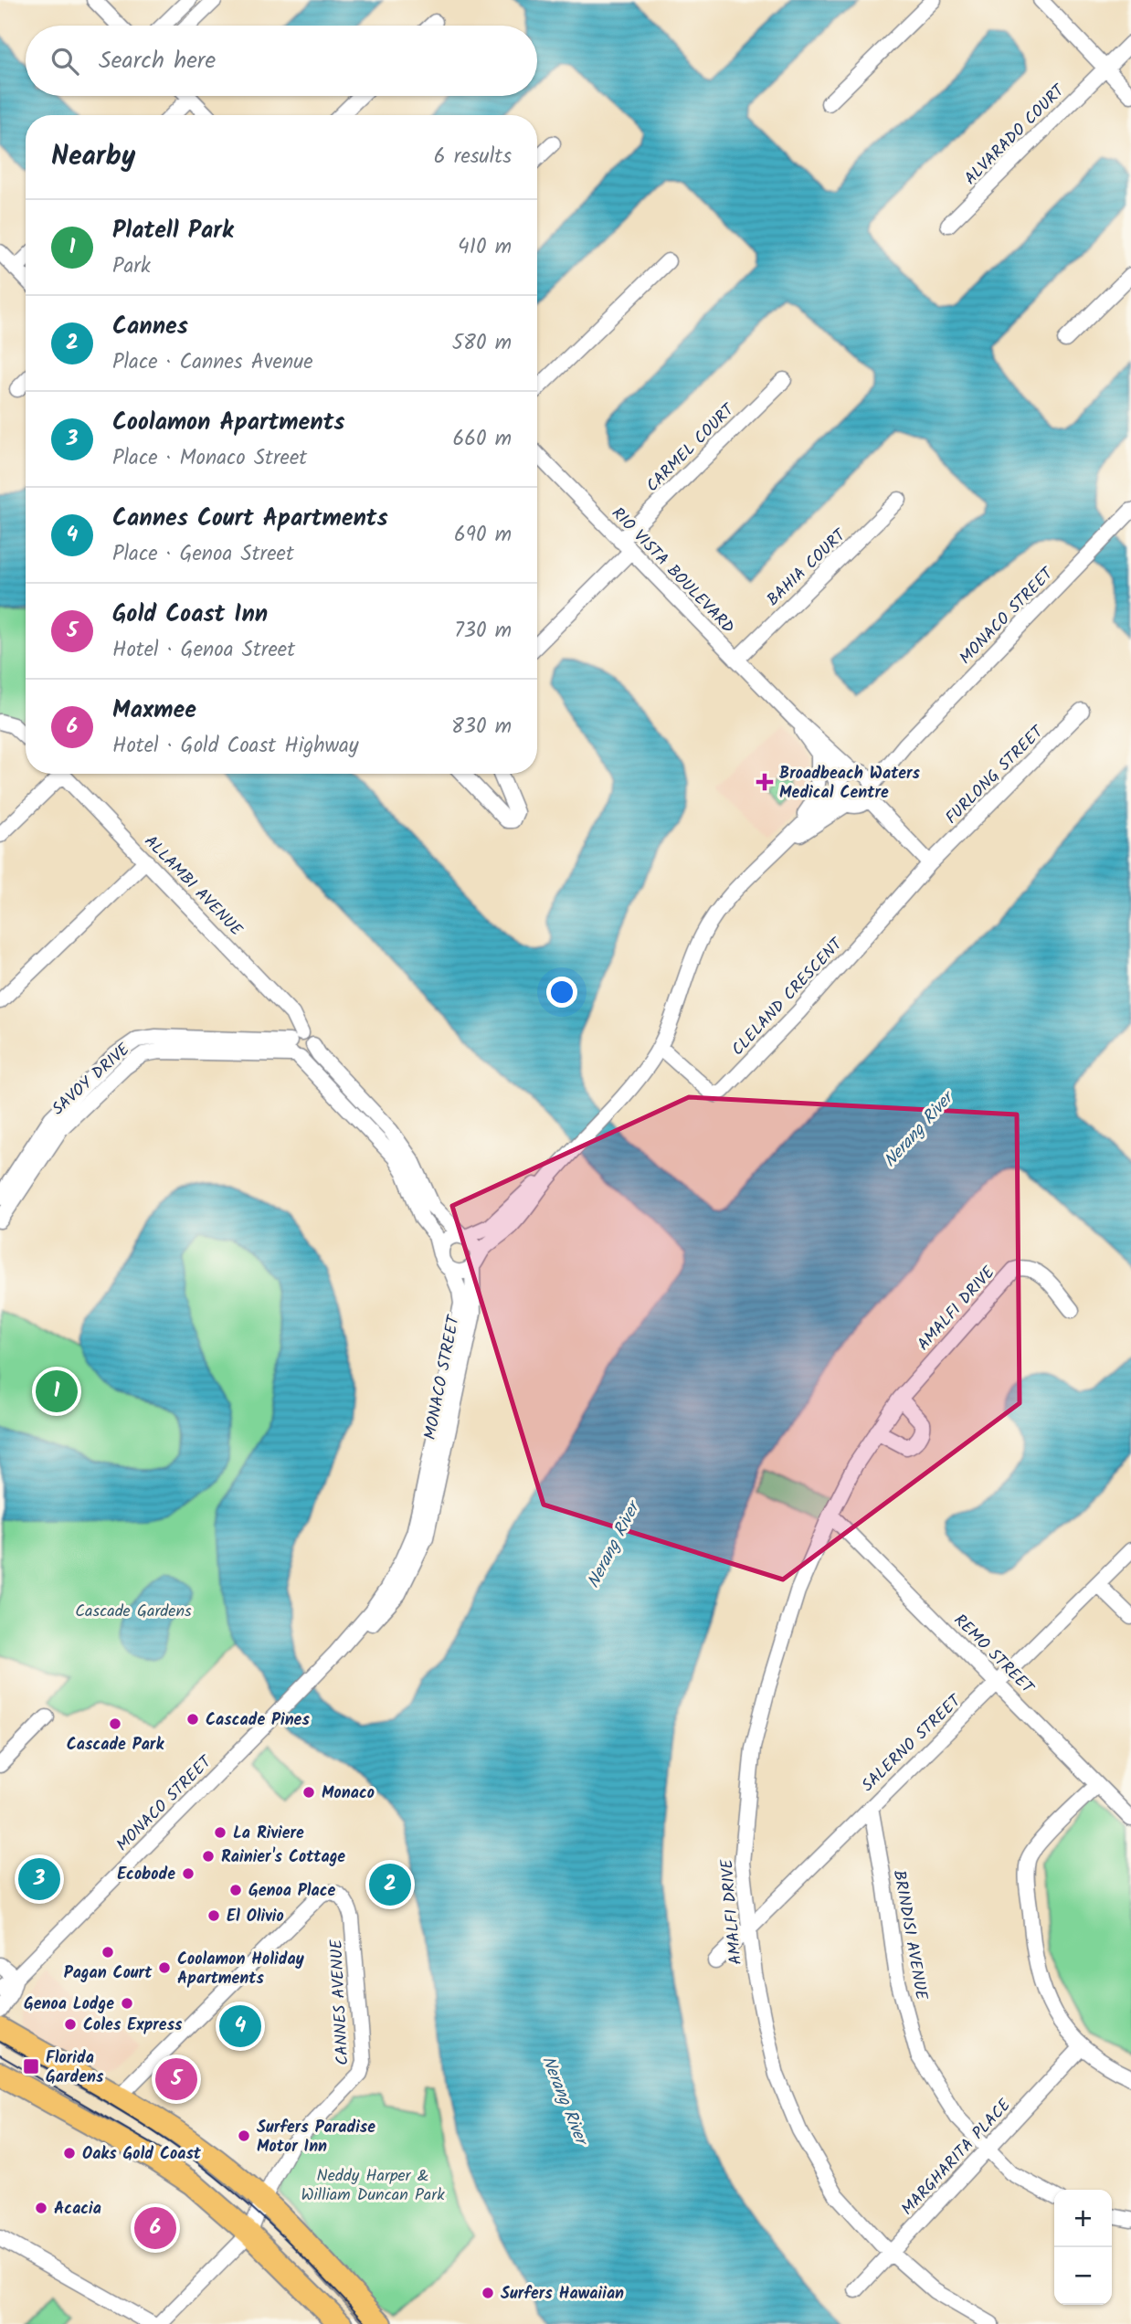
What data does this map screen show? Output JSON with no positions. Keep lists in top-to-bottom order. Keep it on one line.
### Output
{"streets":{"street":["ALVARADO COURT","CARMEL COURT","BAHIA COURT","RIO VISTA BOULEVARD","MONACO STREET","FURLONG STREET","ALLAMBI AVENUE","CLELAND CRESCENT","SAVOY DRIVE","AMALFI DRIVE","REMO STREET","SALERNO STREET","BRINDISI AVENUE","CANNES AVENUE","MARGHARITA PLACE"]},"crossings":[["CARMEL COURT","RIO VISTA BOULEVARD"],["BAHIA COURT","RIO VISTA BOULEVARD"],["RIO VISTA BOULEVARD","MONACO STREET"],["RIO VISTA BOULEVARD","FURLONG STREET"],["RIO VISTA BOULEVARD","CLELAND CRESCENT"],["FURLONG STREET","CLELAND CRESCENT"],["ALLAMBI AVENUE","SAVOY DRIVE"],["AMALFI DRIVE","REMO STREET"],["AMALFI DRIVE","SALERNO STREET"],["AMALFI DRIVE","MARGHARITA PLACE"],["REMO STREET","SALERNO STREET"],["SALERNO STREET","BRINDISI AVENUE"],["BRINDISI AVENUE","MARGHARITA PLACE"]],"water":["Nerang River"],"parks":["Cascade Gardens","Neddy Harper & William Duncan Park"],"places":{"health":["Broadbeach Waters Medical Centre"],"other":["Cascade Pines","Cascade Park","Monaco","La Riviere","Rainier's Cottage","Ecobode","Genoa Place","El Olivio","Pagan Court","Coolamon Holiday Apartments","Genoa Lodge","Coles Express","Surfers Paradise Motor Inn","Oaks Gold Coast","Acacia","Surfers Hawaiian"],"transit":["Florida Gardens"]},"page":{"search":"Search here","heading":["Nearby","6 results"],"list":[{"mark":"1","name":"Platell Park","note":"Park","value":"410 m"},{"mark":"2","name":"Cannes","note":"Place · Cannes Avenue","value":"580 m"},{"mark":"3","name":"Coolamon Apartments","note":"Place · Monaco Street","value":"660 m"},{"mark":"4","name":"Cannes Court Apartments","note":"Place · Genoa Street","value":"690 m"},{"mark":"5","name":"Gold Coast Inn","note":"Hotel · Genoa Street","value":"730 m"},{"mark":"6","name":"Maxmee","note":"Hotel · Gold Coast Highway","value":"830 m"}],"pins":["1","3","2","4","5","6"],"map_buttons":["+","−"]}}
